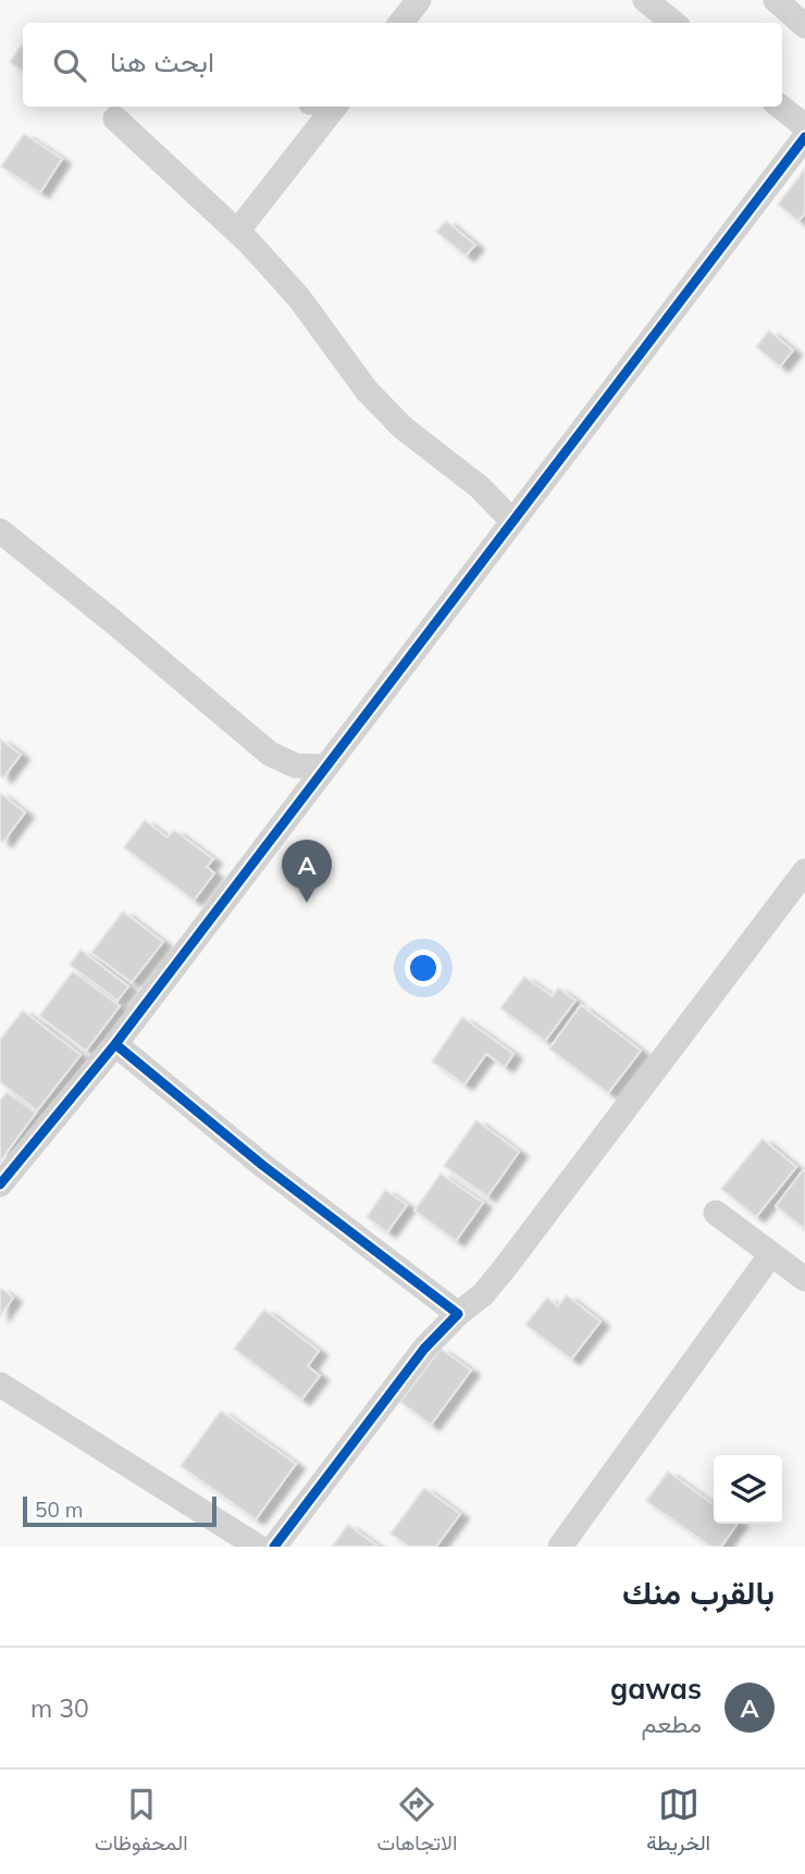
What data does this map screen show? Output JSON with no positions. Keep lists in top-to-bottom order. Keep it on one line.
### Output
{"scale_bar":"50 m","page":{"search":"ابحث هنا","pins":"A","scale":"50 m","heading":"بالقرب منك","list":[{"mark":"A","name":"gawas","note":"مطعم","value":"30 m"}],"nav":["الخريطة","الاتجاهات","المحفوظات"]}}
